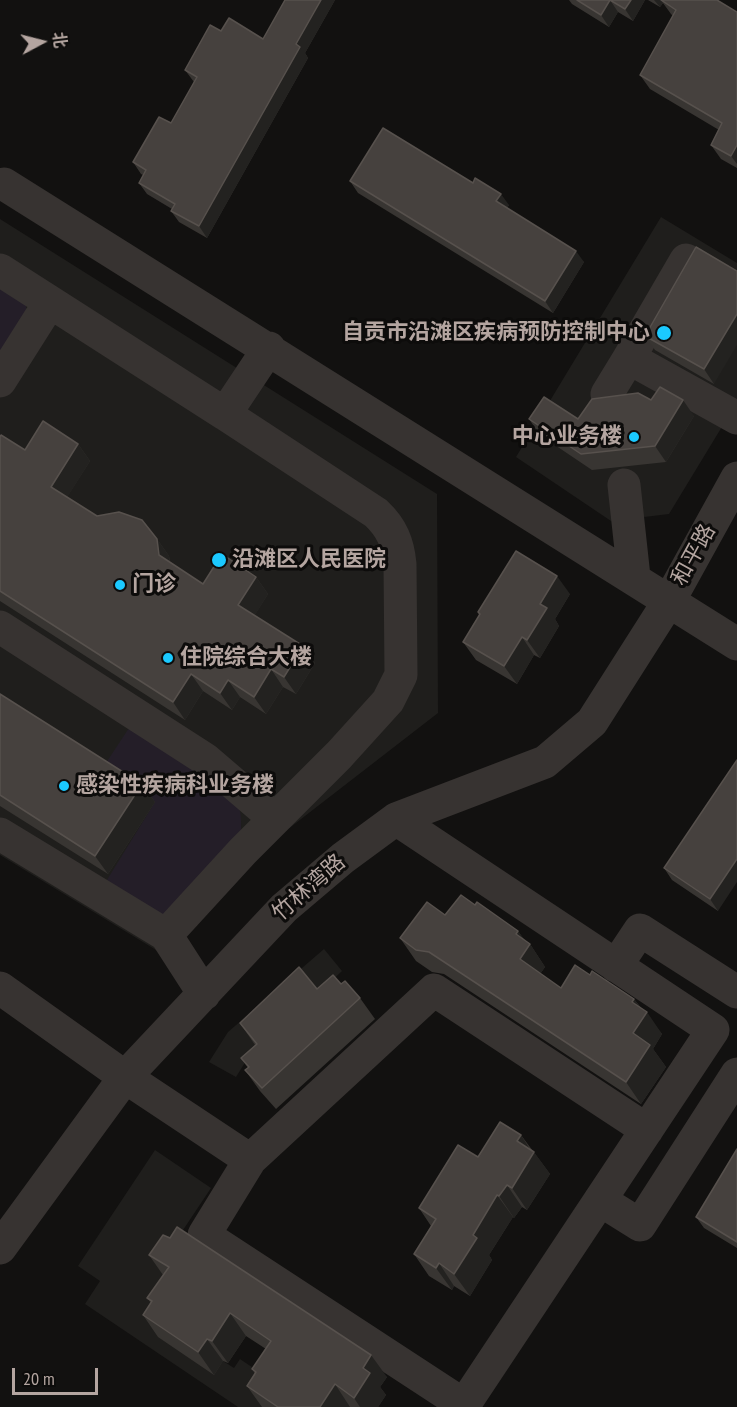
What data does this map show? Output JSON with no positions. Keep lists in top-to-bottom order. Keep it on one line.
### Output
{"streets":{"street":["和平路","竹林湾路"]},"crossings":[["和平路","竹林湾路"]],"places":["自贡市沿滩区疾病预防控制中心","中心业务楼","沿滩区人民医院","门诊","住院综合大楼","感染性疾病科业务楼"],"scale_bar":"20 m","north":"right"}
